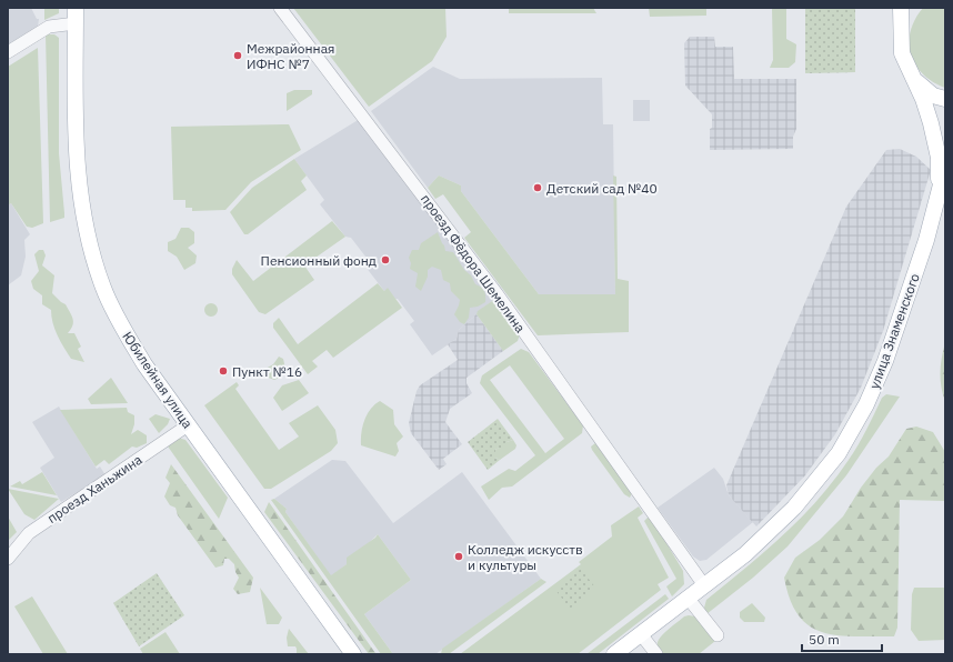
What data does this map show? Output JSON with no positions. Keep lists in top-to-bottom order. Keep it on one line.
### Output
{"streets":{"main road":["улица Знаменского","Юбилейная улица"],"street":["проезд Фёдора Шемелина","проезд Ханьжина"]},"crossings":[["проезд Фёдора Шемелина","улица Знаменского"],["Юбилейная улица","проезд Ханьжина"]],"places":["Межрайонная ИФНС №7","Детский сад №40","Пенсионный фонд","Пункт №16","Колледж искусств и культуры"],"scale_bar":"50 m"}
